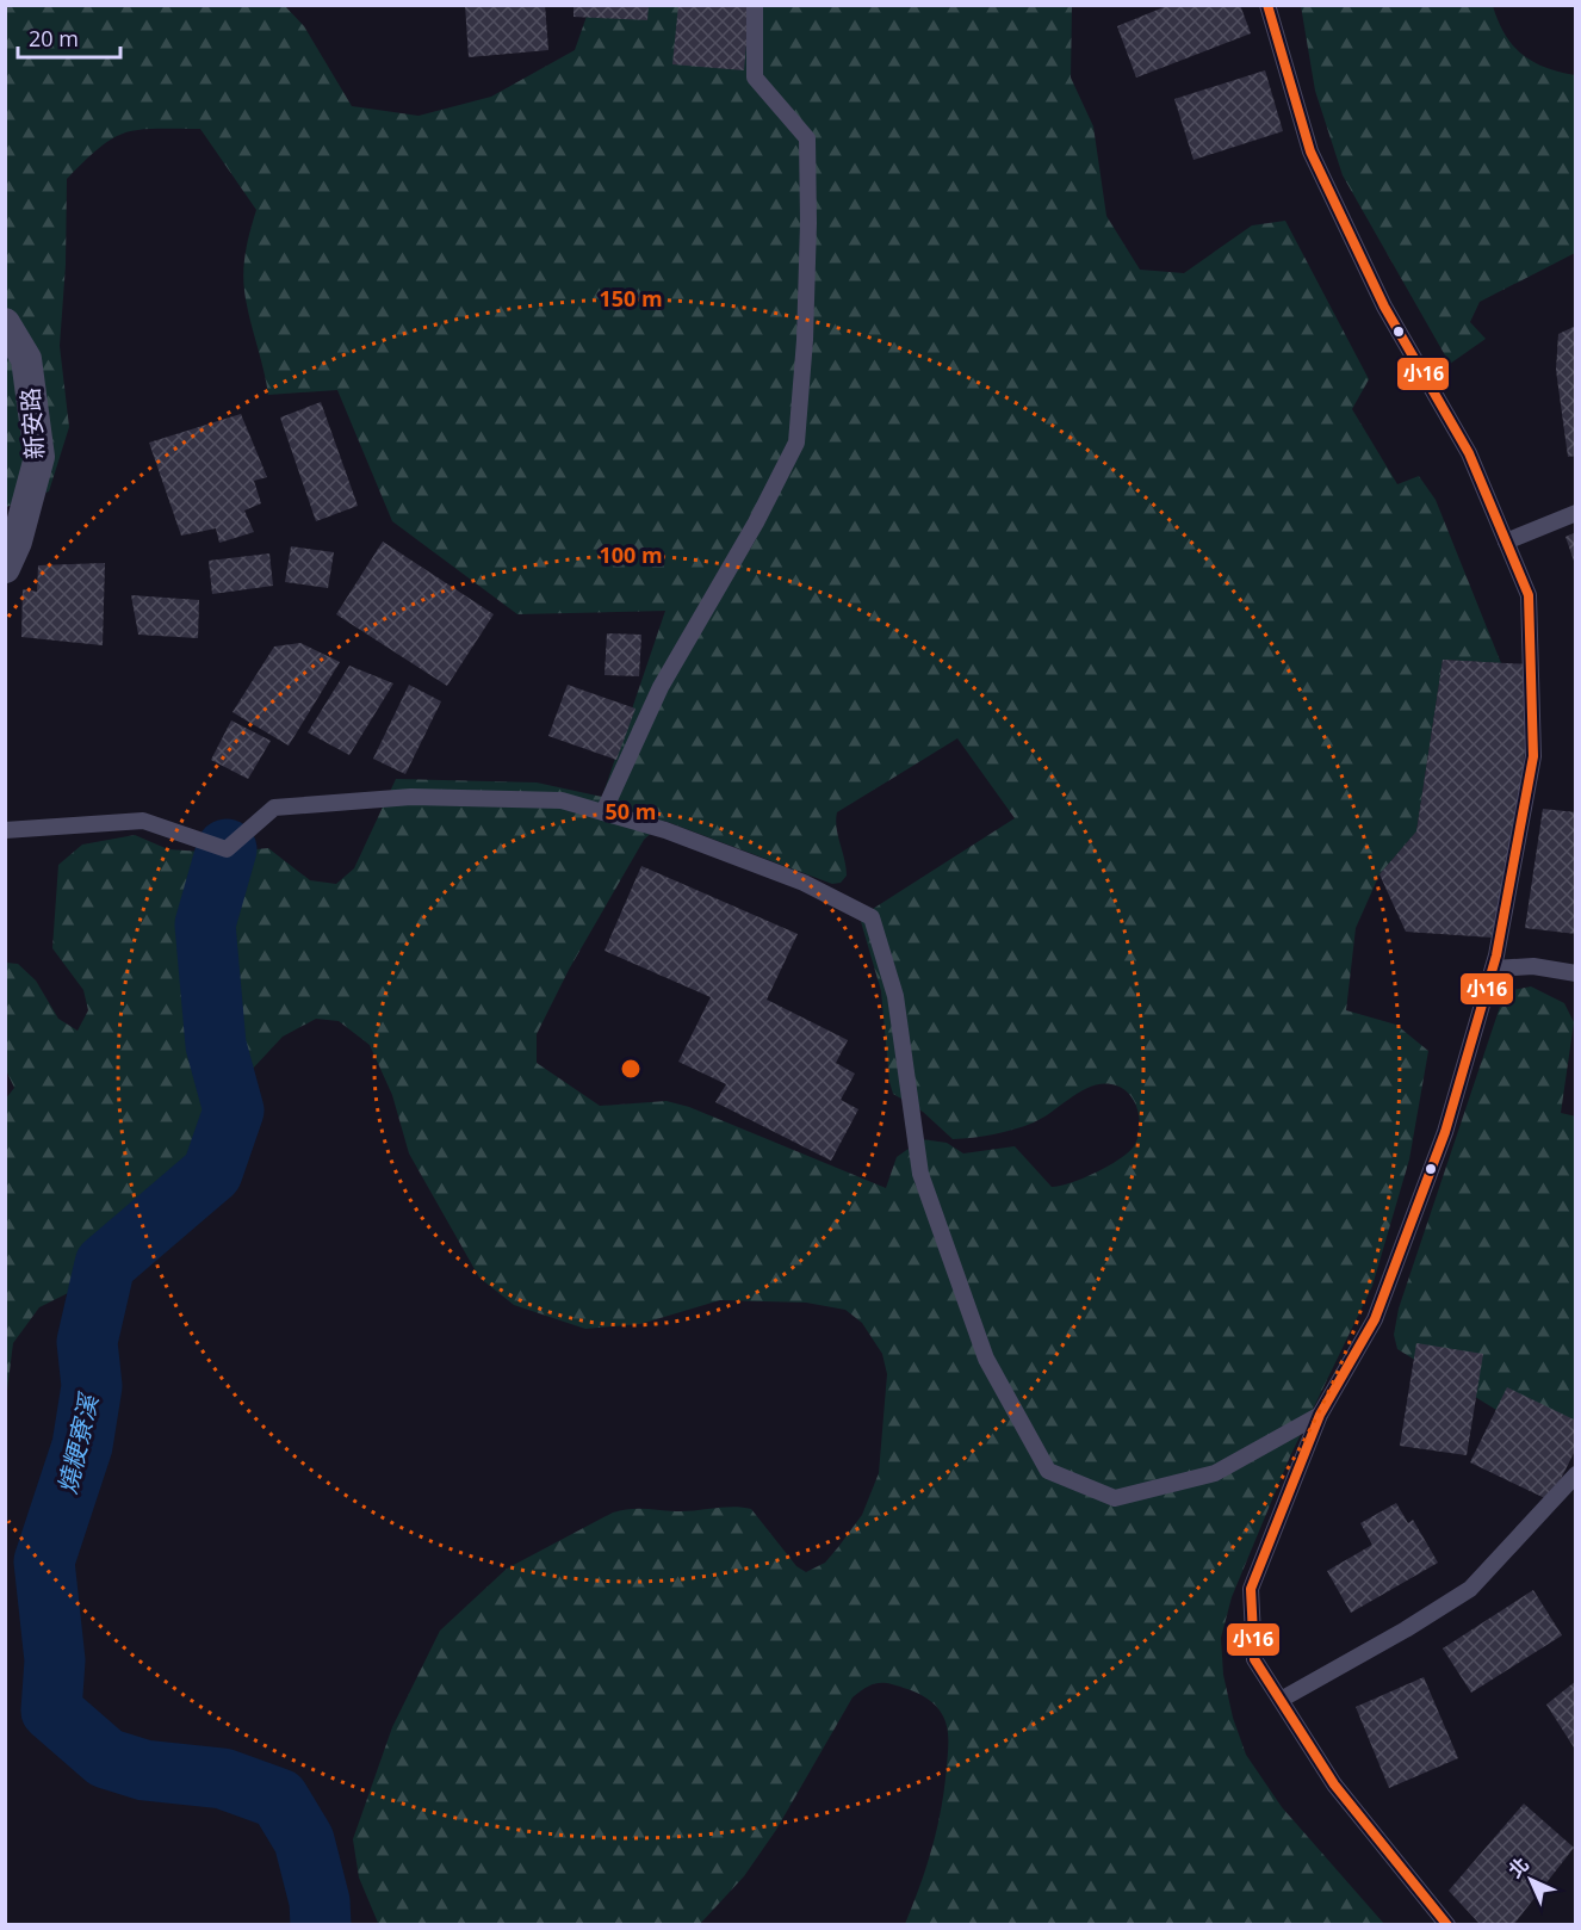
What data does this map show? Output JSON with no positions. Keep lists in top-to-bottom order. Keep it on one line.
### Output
{"streets":{"street":["新安路"]},"water":["燒粳寮溪"],"lines":["transit line 小16"],"scale_bar":"20 m","north":"top left","rings":["150 m","100 m","50 m"]}
